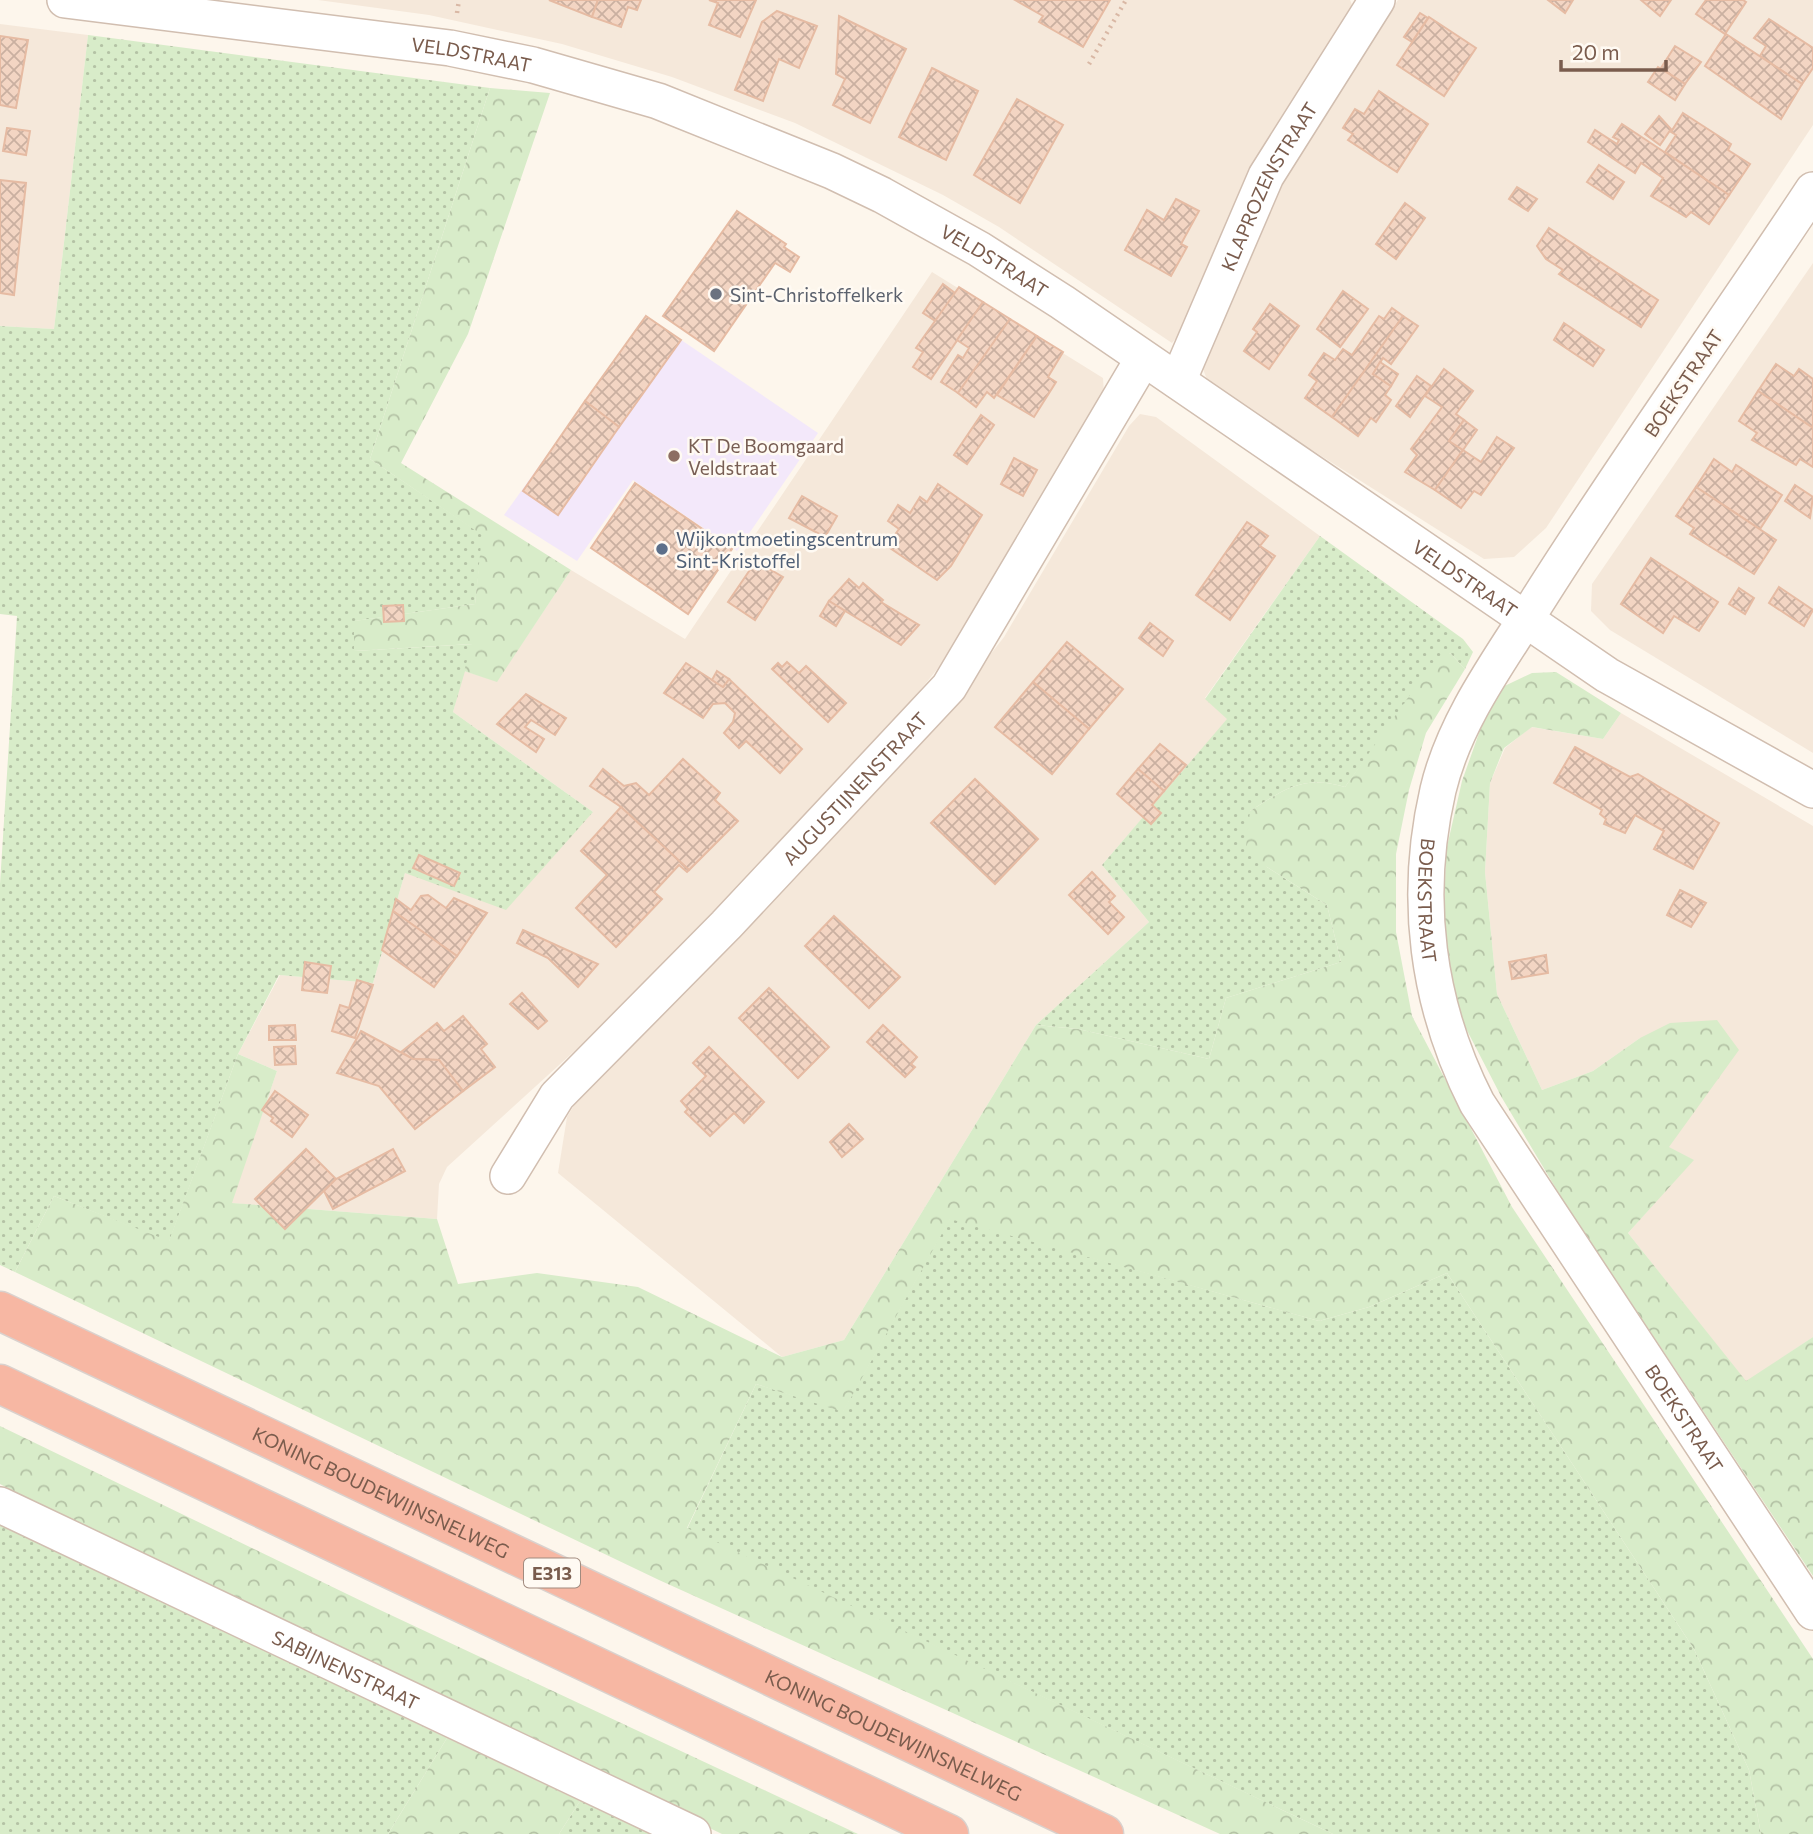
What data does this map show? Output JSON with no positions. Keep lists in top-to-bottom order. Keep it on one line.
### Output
{"streets":{"highway":["KONING BOUDEWIJNSNELWEG","E313"],"street":["VELDSTRAAT","KLAPROZENSTRAAT","BOEKSTRAAT","AUGUSTIJNENSTRAAT","SABIJNENSTRAAT"]},"crossings":[["VELDSTRAAT","KLAPROZENSTRAAT"],["VELDSTRAAT","BOEKSTRAAT"],["VELDSTRAAT","AUGUSTIJNENSTRAAT"]],"places":["Sint-Christoffelkerk","KT De Boomgaard Veldstraat","Wijkontmoetingscentrum Sint-Kristoffel"],"scale_bar":"20 m"}
